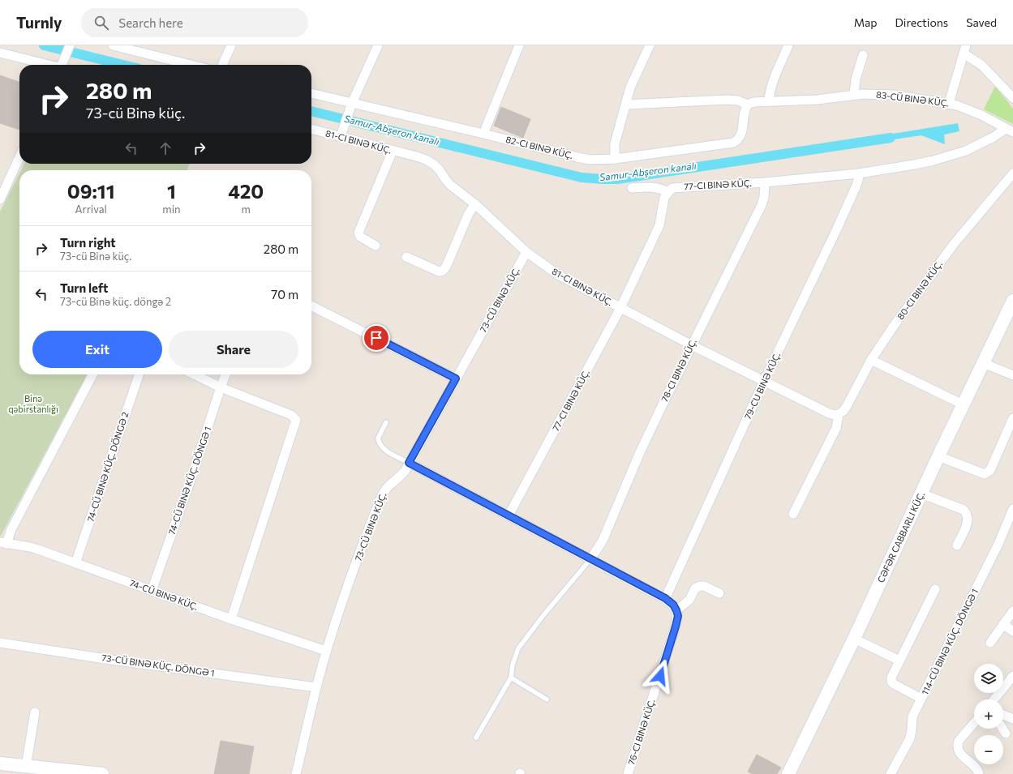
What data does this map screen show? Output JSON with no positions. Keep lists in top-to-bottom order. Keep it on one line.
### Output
{"streets":{"street":["83-CÜ BINƏ KÜÇ.","81-CI BINƏ KÜÇ.","82-CI BINƏ KÜÇ.","77-CI BINƏ KÜÇ.","80-CI BINƏ KÜÇ.","73-CÜ BINƏ KÜÇ.","78-CI BINƏ KÜÇ.","79-CU BINƏ KÜÇ.","74-CÜ BINƏ KÜÇ. DÖNGƏ 2","74-CÜ BINƏ KÜÇ. DÖNGƏ 1","74-CÜ BINƏ KÜÇ.","114-CÜ BINƏ KÜÇ. DÖNGƏ 1","73-CÜ BINƏ KÜÇ. DÖNGƏ 1"]},"crossings":[["83-CÜ BINƏ KÜÇ.","82-CI BINƏ KÜÇ."],["83-CÜ BINƏ KÜÇ.","77-CI BINƏ KÜÇ."],["81-CI BINƏ KÜÇ.","77-CI BINƏ KÜÇ."],["81-CI BINƏ KÜÇ.","80-CI BINƏ KÜÇ."],["81-CI BINƏ KÜÇ.","73-CÜ BINƏ KÜÇ."],["81-CI BINƏ KÜÇ.","78-CI BINƏ KÜÇ."],["81-CI BINƏ KÜÇ.","79-CU BINƏ KÜÇ."],["77-CI BINƏ KÜÇ.","78-CI BINƏ KÜÇ."],["77-CI BINƏ KÜÇ.","79-CU BINƏ KÜÇ."],["73-CÜ BINƏ KÜÇ.","74-CÜ BINƏ KÜÇ."],["73-CÜ BINƏ KÜÇ.","73-CÜ BINƏ KÜÇ. DÖNGƏ 1"],["74-CÜ BINƏ KÜÇ. DÖNGƏ 2","74-CÜ BINƏ KÜÇ."],["74-CÜ BINƏ KÜÇ. DÖNGƏ 1","74-CÜ BINƏ KÜÇ."]],"water":["Samur-Abşeron kanalı"],"parks":["Binə qəbirstanlığı"],"page":{"header":"Turnly","search":"Search here","nav":["Map","Directions","Saved"],"turn":["280 m","73-cü Binə küç."],"eta":["09:11","Arrival","1","min","420","m"],"list":[{"name":"Turn right","note":"73-cü Binə küç.","value":"280 m"},{"name":"Turn left","note":"73-cü Binə küç. döngə 2","value":"70 m"}],"buttons":["Exit","Share"],"map_buttons":["+","−"]}}
